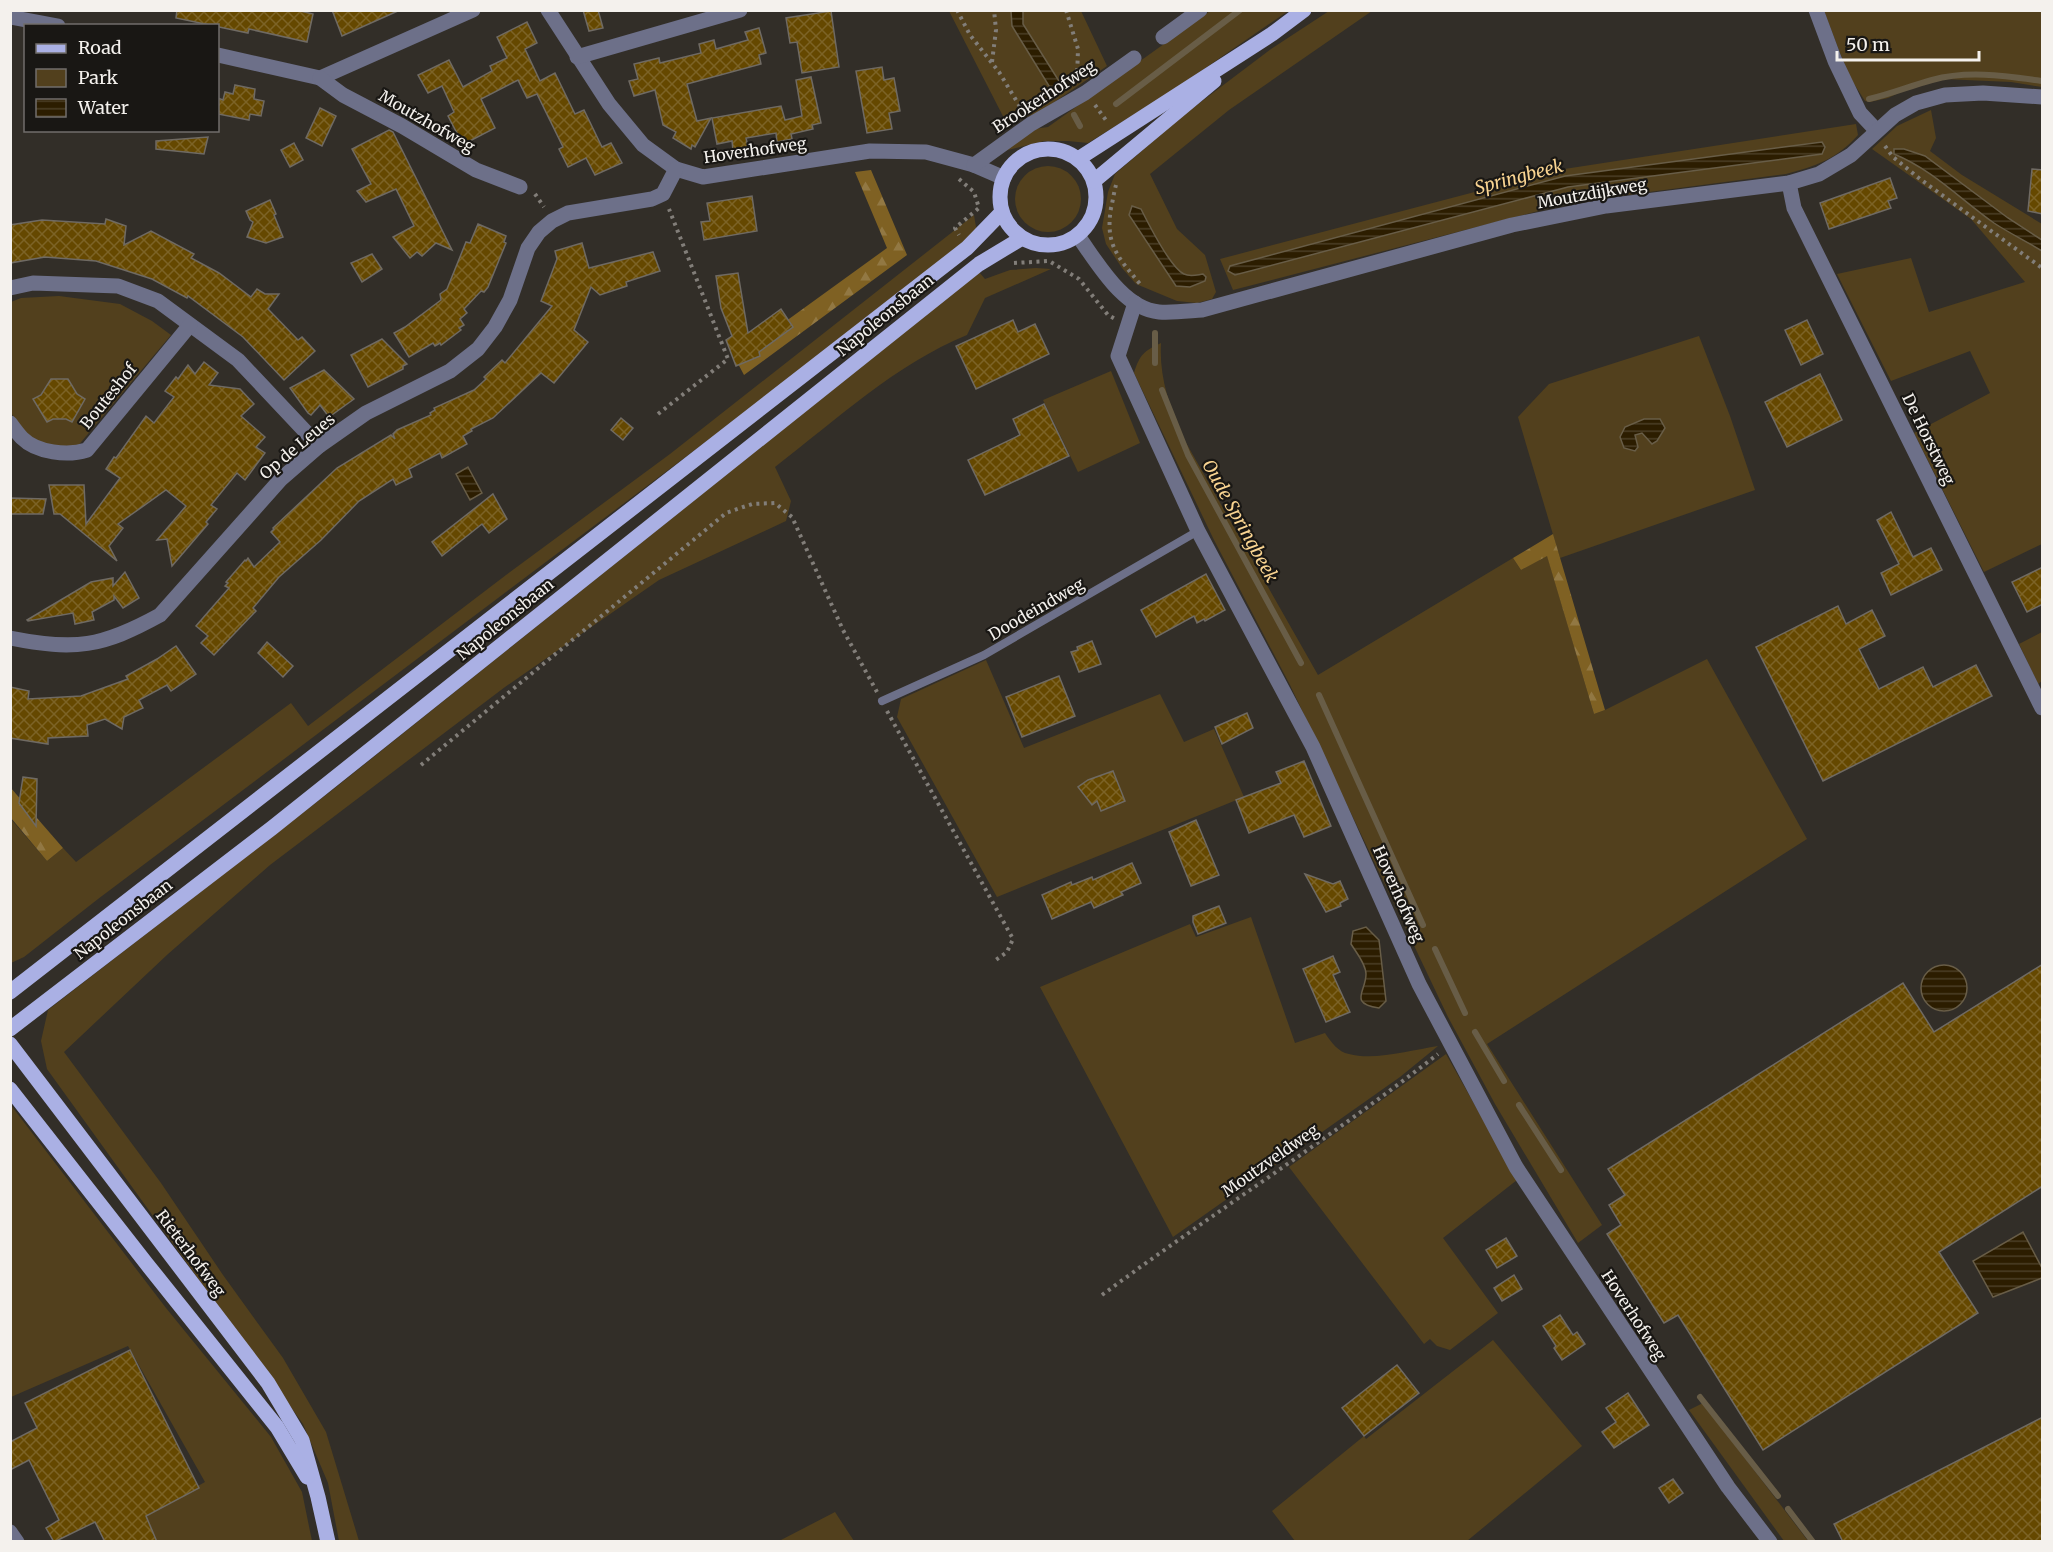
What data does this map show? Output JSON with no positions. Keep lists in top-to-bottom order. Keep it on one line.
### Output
{"streets":{"main road":["Napoleonsbaan","Rieterhofweg"],"street":["Brookerhofweg","Moutzhofweg","Hoverhofweg","Moutzdijkweg","Bouteshof","De Horstweg","Op de Leues"],"lane":["Doodeindweg"],"path":["Moutzveldweg"]},"crossings":[["Brookerhofweg","Hoverhofweg"],["Hoverhofweg","Moutzdijkweg"],["Hoverhofweg","Napoleonsbaan"],["Hoverhofweg","Doodeindweg"],["Hoverhofweg","Moutzveldweg"],["Moutzdijkweg","De Horstweg"]],"water":["Springbeek","Oude Springbeek"],"legend":["Road","Park","Water"],"scale_bar":"50 m"}
